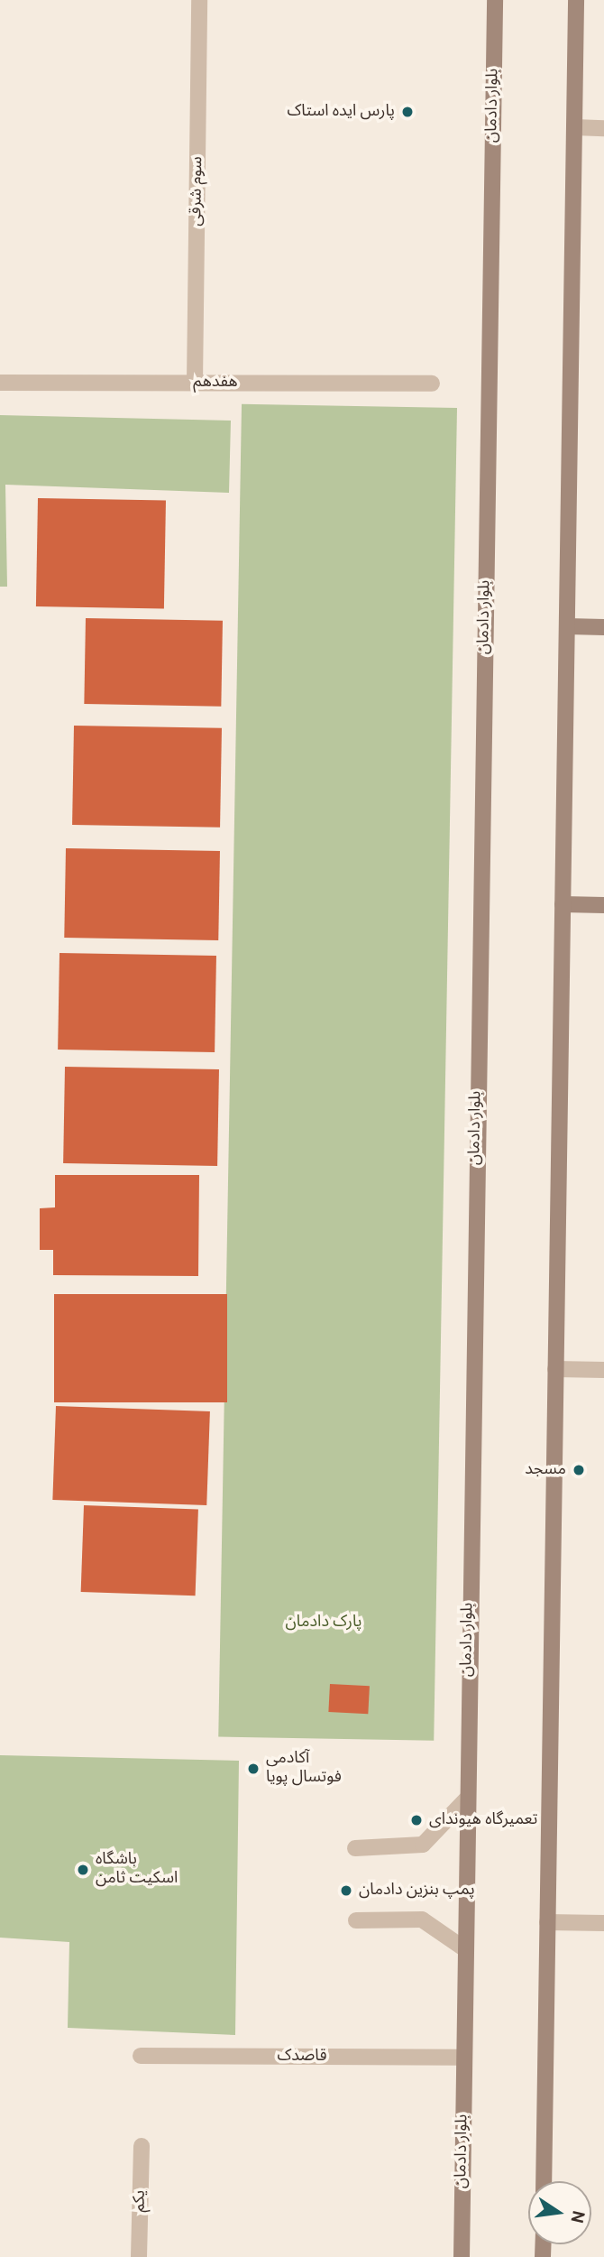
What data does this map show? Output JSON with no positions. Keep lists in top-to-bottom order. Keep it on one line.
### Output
{"streets":{"main road":["بلوار دادمان"],"street":["سوم شرقی","هفدهم","قاصدک","یکم"]},"crossings":[["بلوار دادمان","قاصدک"],["سوم شرقی","هفدهم"]],"parks":["پارک دادمان"],"places":["پارس ایده استاک","مسجد","آکادمی فوتسال پویا","تعمیرگاه هیوندای","باشگاه اسکیت ثامن","پمپ بنزین دادمان"],"north":"right"}
